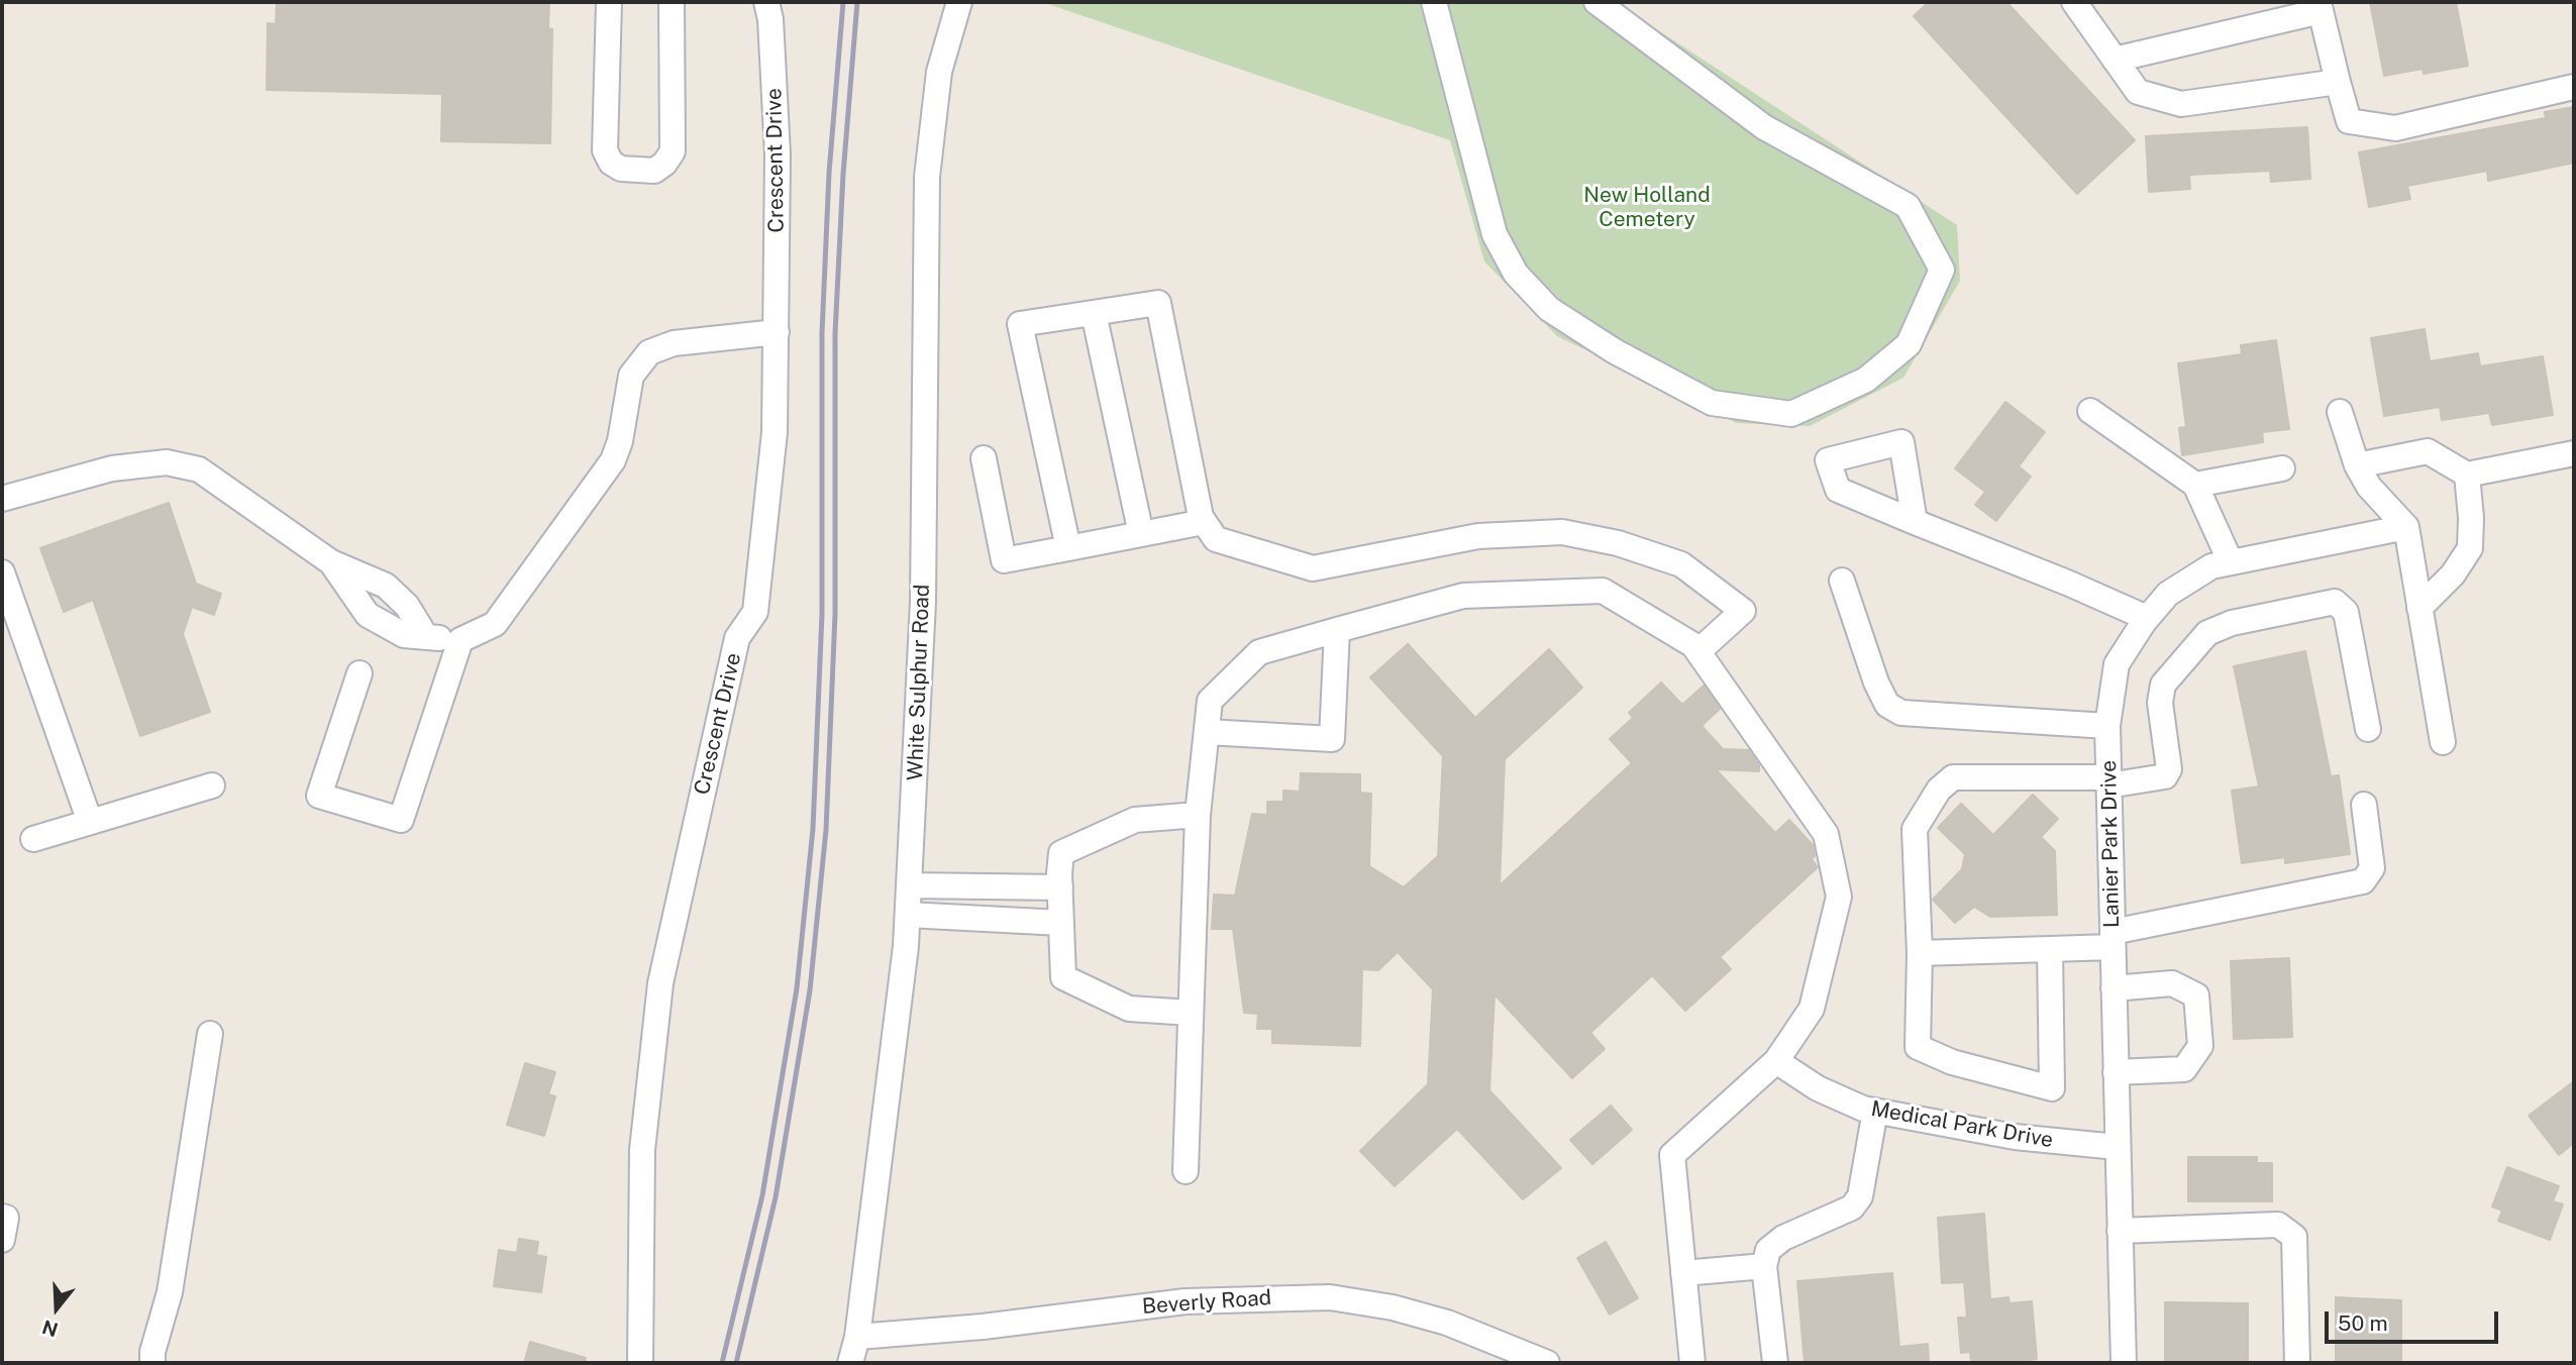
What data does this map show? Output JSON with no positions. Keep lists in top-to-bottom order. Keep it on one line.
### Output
{"streets":{"street":["Crescent Drive","White Sulphur Road","Lanier Park Drive","Medical Park Drive","Beverly Road"]},"crossings":[["White Sulphur Road","Beverly Road"],["Lanier Park Drive","Medical Park Drive"]],"parks":["New Holland Cemetery"],"scale_bar":"50 m","north":"bottom"}
